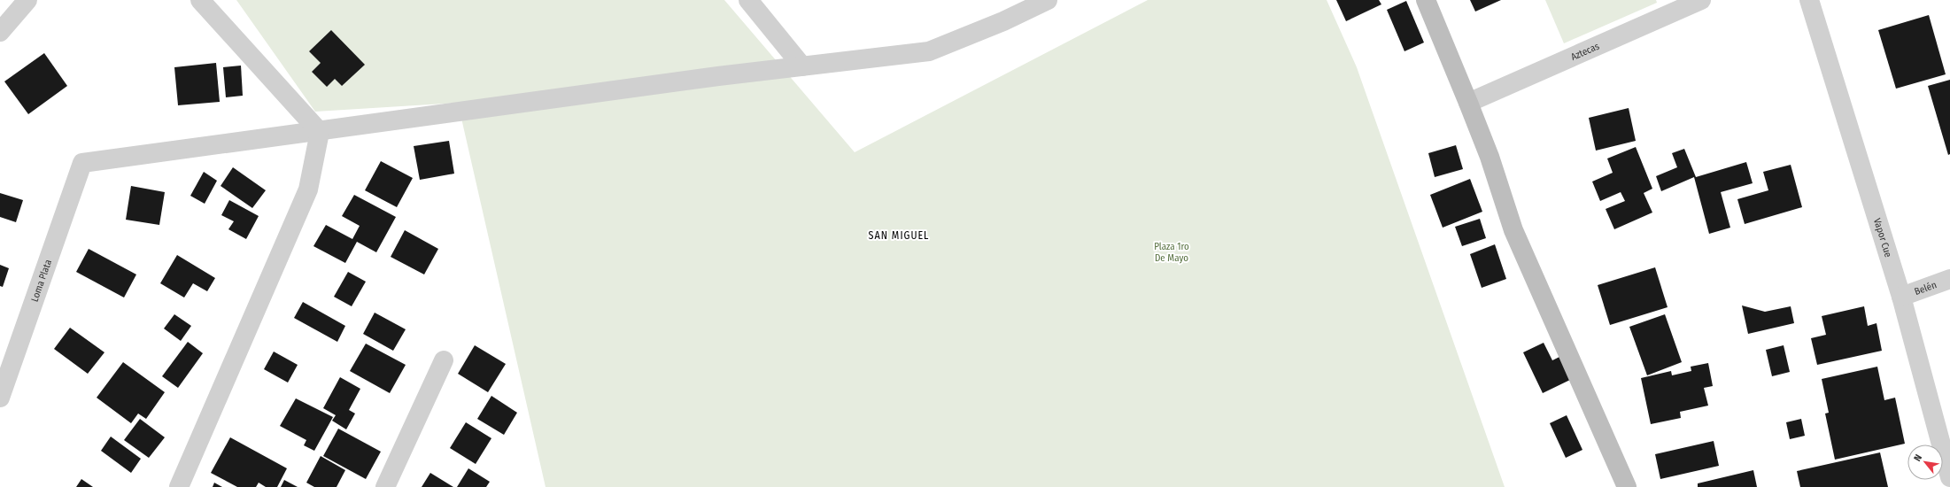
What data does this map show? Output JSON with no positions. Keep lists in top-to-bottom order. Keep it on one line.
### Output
{"streets":{"street":["Aztecas","Vapor Cue","Loma Plata","Belén"]},"crossings":[["Vapor Cue","Belén"]],"districts":["SAN MIGUEL"],"parks":["Plaza 1ro De Mayo"],"north":"top left"}
